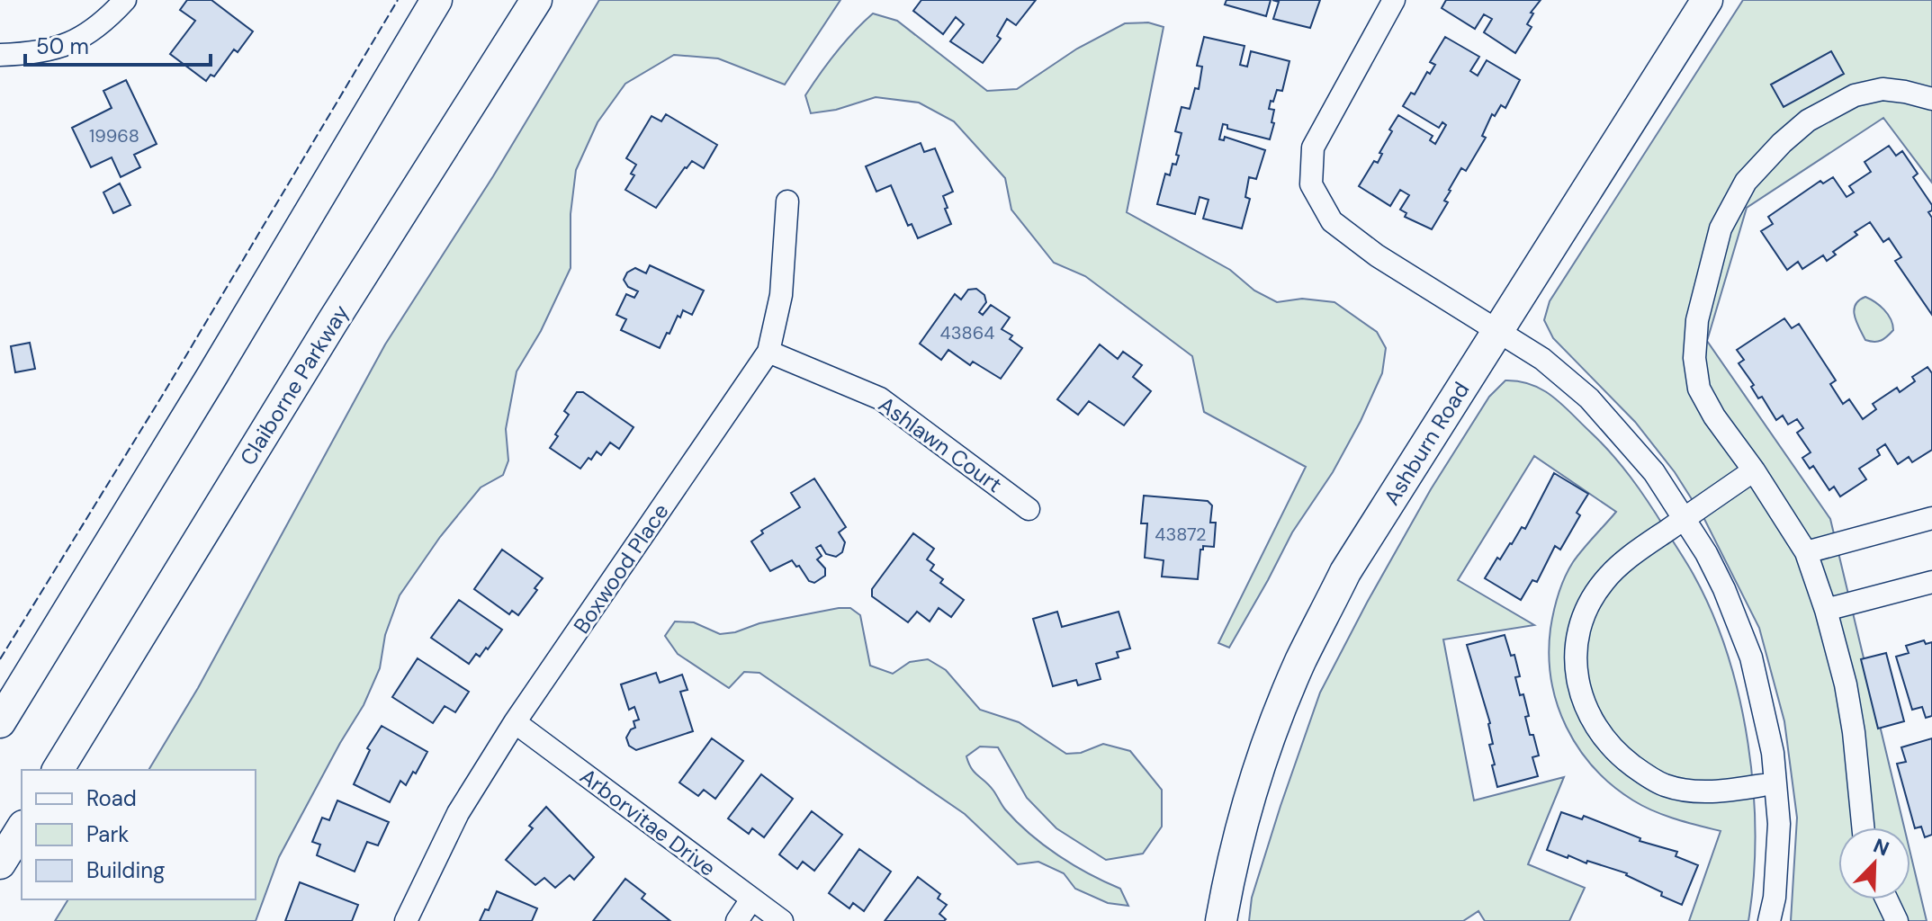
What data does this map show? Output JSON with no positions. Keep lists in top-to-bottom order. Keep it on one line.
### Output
{"streets":{"main road":["Claiborne Parkway","Ashburn Road"],"street":["Ashlawn Court","Boxwood Place","Arborvitae Drive"]},"crossings":[["Ashlawn Court","Boxwood Place"],["Boxwood Place","Arborvitae Drive"]],"house_numbers":["19968","43864","43872"],"legend":["Road","Park","Building"],"scale_bar":"50 m","north":"top right"}
